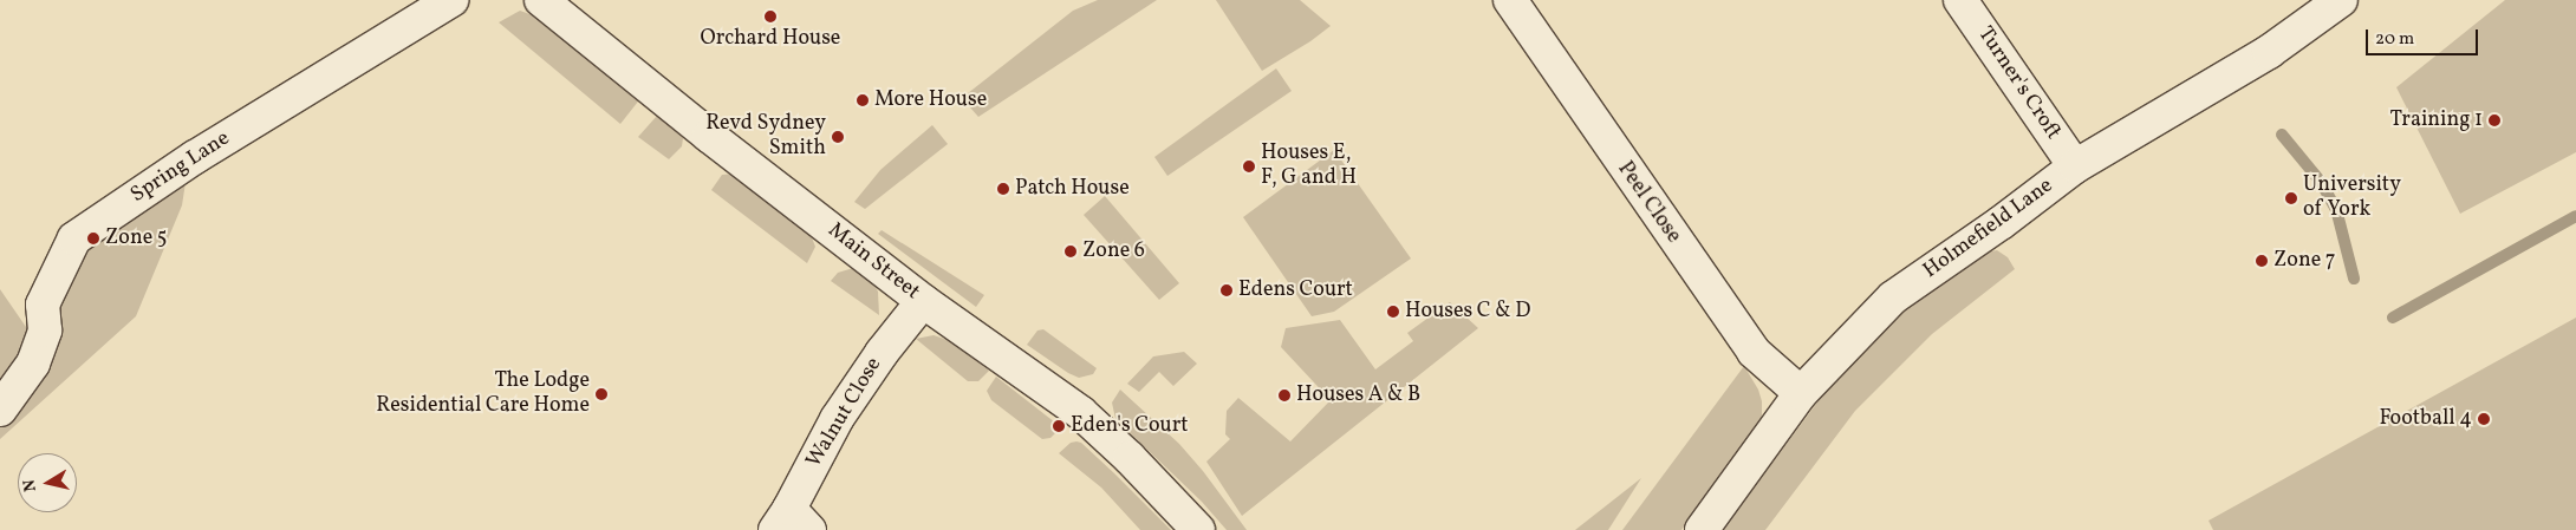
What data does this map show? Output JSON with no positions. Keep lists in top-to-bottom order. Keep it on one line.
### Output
{"streets":{"street":["Turner's Croft","Spring Lane","Peel Close","Holmefield Lane","Main Street","Walnut Close"]},"crossings":[["Turner's Croft","Holmefield Lane"],["Peel Close","Holmefield Lane"],["Main Street","Walnut Close"]],"places":["Orchard House","More House","Training 1","Revd Sydney Smith","Houses E, F, G and H","Patch House","University of York","Zone 5","Zone 6","Zone 7","Edens Court","Houses C & D","The Lodge Residential Care Home","Houses A & B","Football 4","Eden's Court"],"scale_bar":"20 m","north":"left"}
